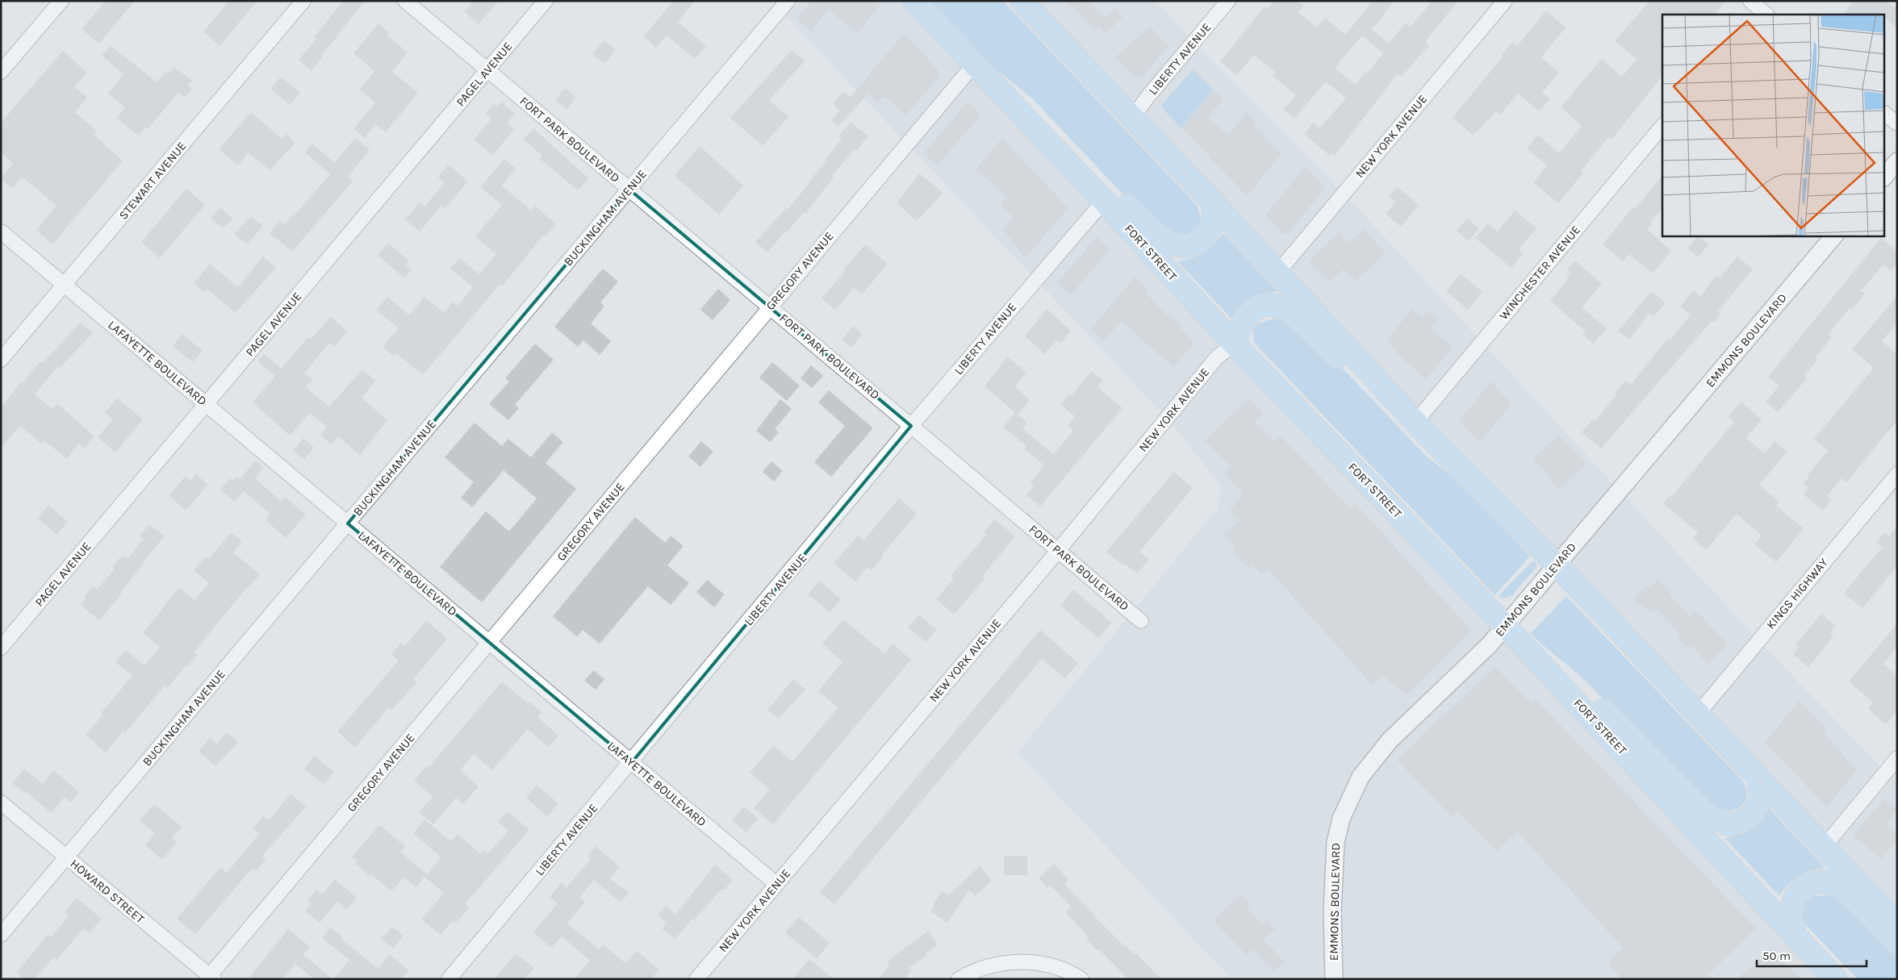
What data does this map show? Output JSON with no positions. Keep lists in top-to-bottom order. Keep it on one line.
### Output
{"streets":{"main road":["FORT STREET"],"street":["LIBERTY AVENUE","PAGEL AVENUE","NEW YORK AVENUE","FORT PARK BOULEVARD","STEWART AVENUE","BUCKINGHAM AVENUE","GREGORY AVENUE","WINCHESTER AVENUE","EMMONS BOULEVARD","LAFAYETTE BOULEVARD","KINGS HIGHWAY","HOWARD STREET"]},"crossings":[["LIBERTY AVENUE","FORT PARK BOULEVARD"],["LIBERTY AVENUE","FORT STREET"],["LIBERTY AVENUE","LAFAYETTE BOULEVARD"],["PAGEL AVENUE","FORT PARK BOULEVARD"],["PAGEL AVENUE","LAFAYETTE BOULEVARD"],["NEW YORK AVENUE","FORT PARK BOULEVARD"],["NEW YORK AVENUE","FORT STREET"],["NEW YORK AVENUE","LAFAYETTE BOULEVARD"],["FORT PARK BOULEVARD","BUCKINGHAM AVENUE"],["FORT PARK BOULEVARD","GREGORY AVENUE"],["STEWART AVENUE","LAFAYETTE BOULEVARD"],["BUCKINGHAM AVENUE","LAFAYETTE BOULEVARD"],["BUCKINGHAM AVENUE","HOWARD STREET"],["FORT STREET","GREGORY AVENUE"],["FORT STREET","EMMONS BOULEVARD"],["GREGORY AVENUE","LAFAYETTE BOULEVARD"],["GREGORY AVENUE","HOWARD STREET"]],"scale_bar":"50 m"}
